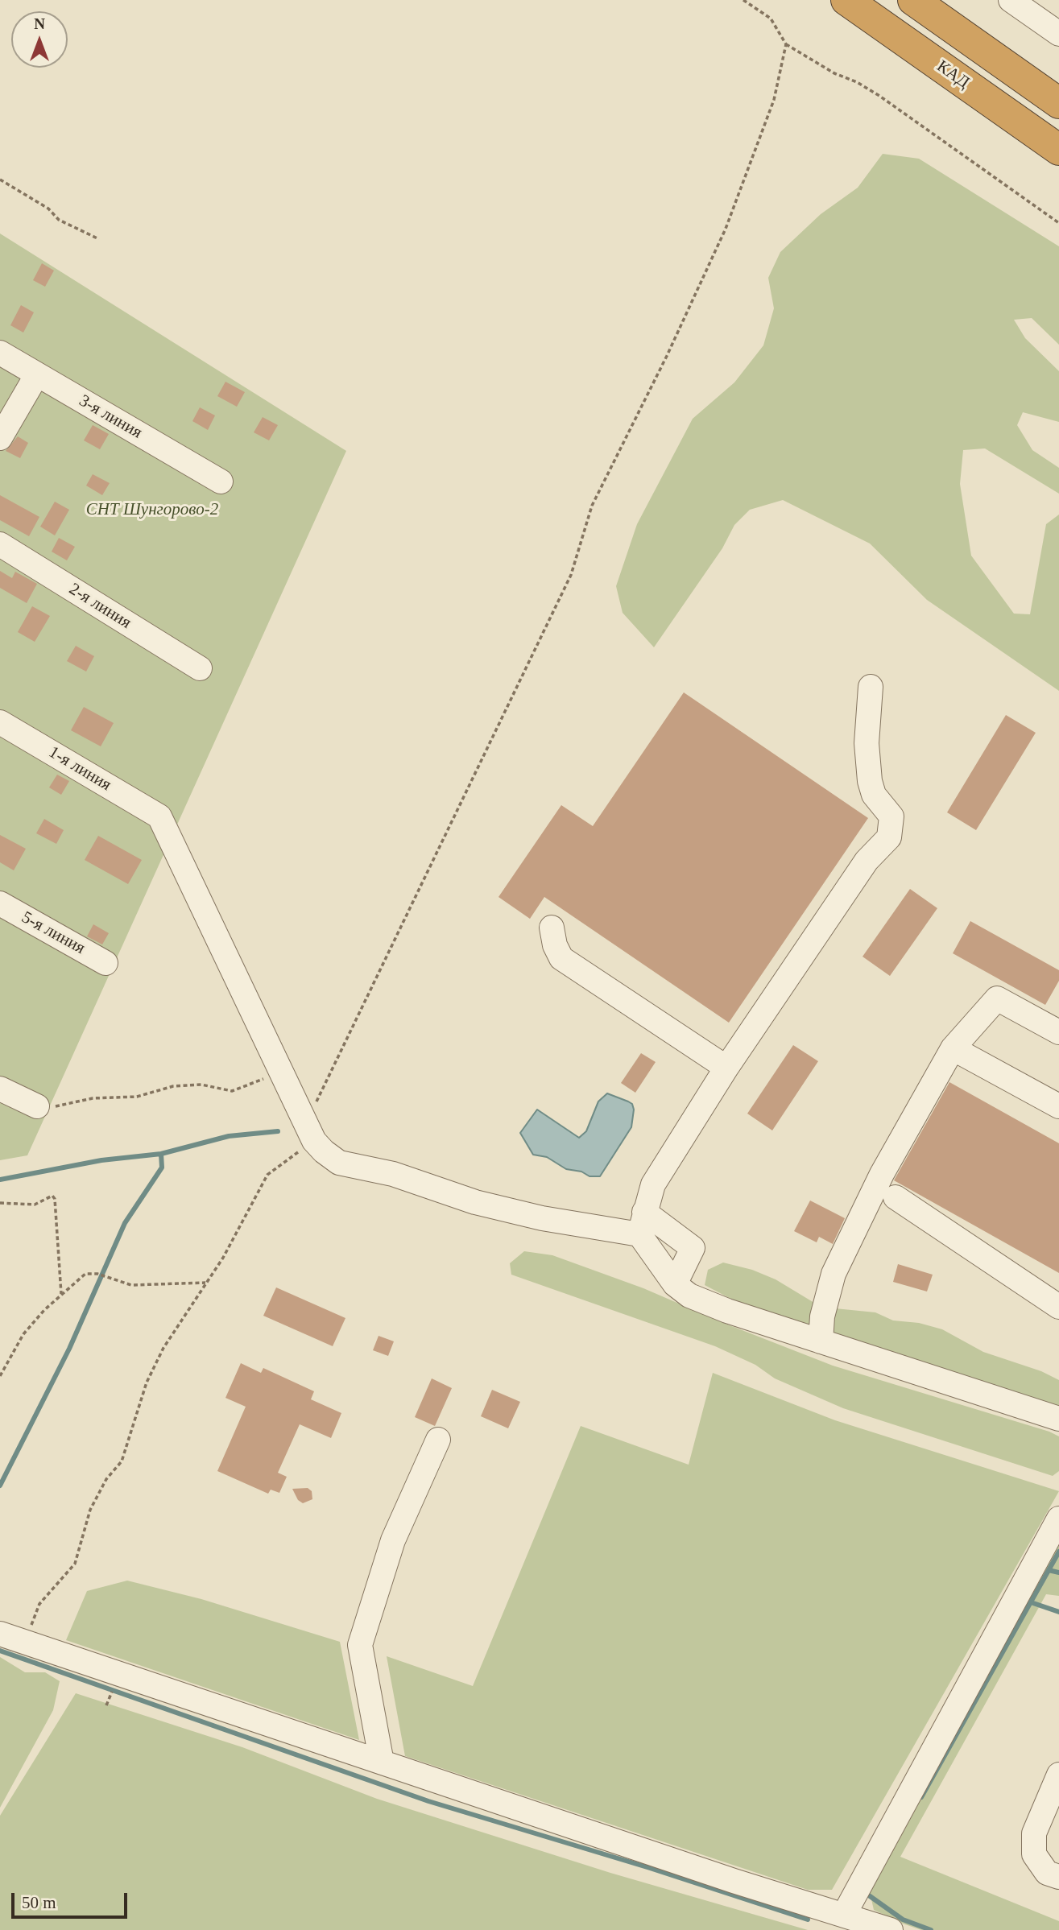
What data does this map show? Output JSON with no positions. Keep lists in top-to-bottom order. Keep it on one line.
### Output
{"streets":{"highway":["КАД"],"street":["3-я линия","2-я линия","1-я линия","5-я линия"]},"parks":["СНТ Шунгорово-2"],"scale_bar":"50 m","north":"top"}
